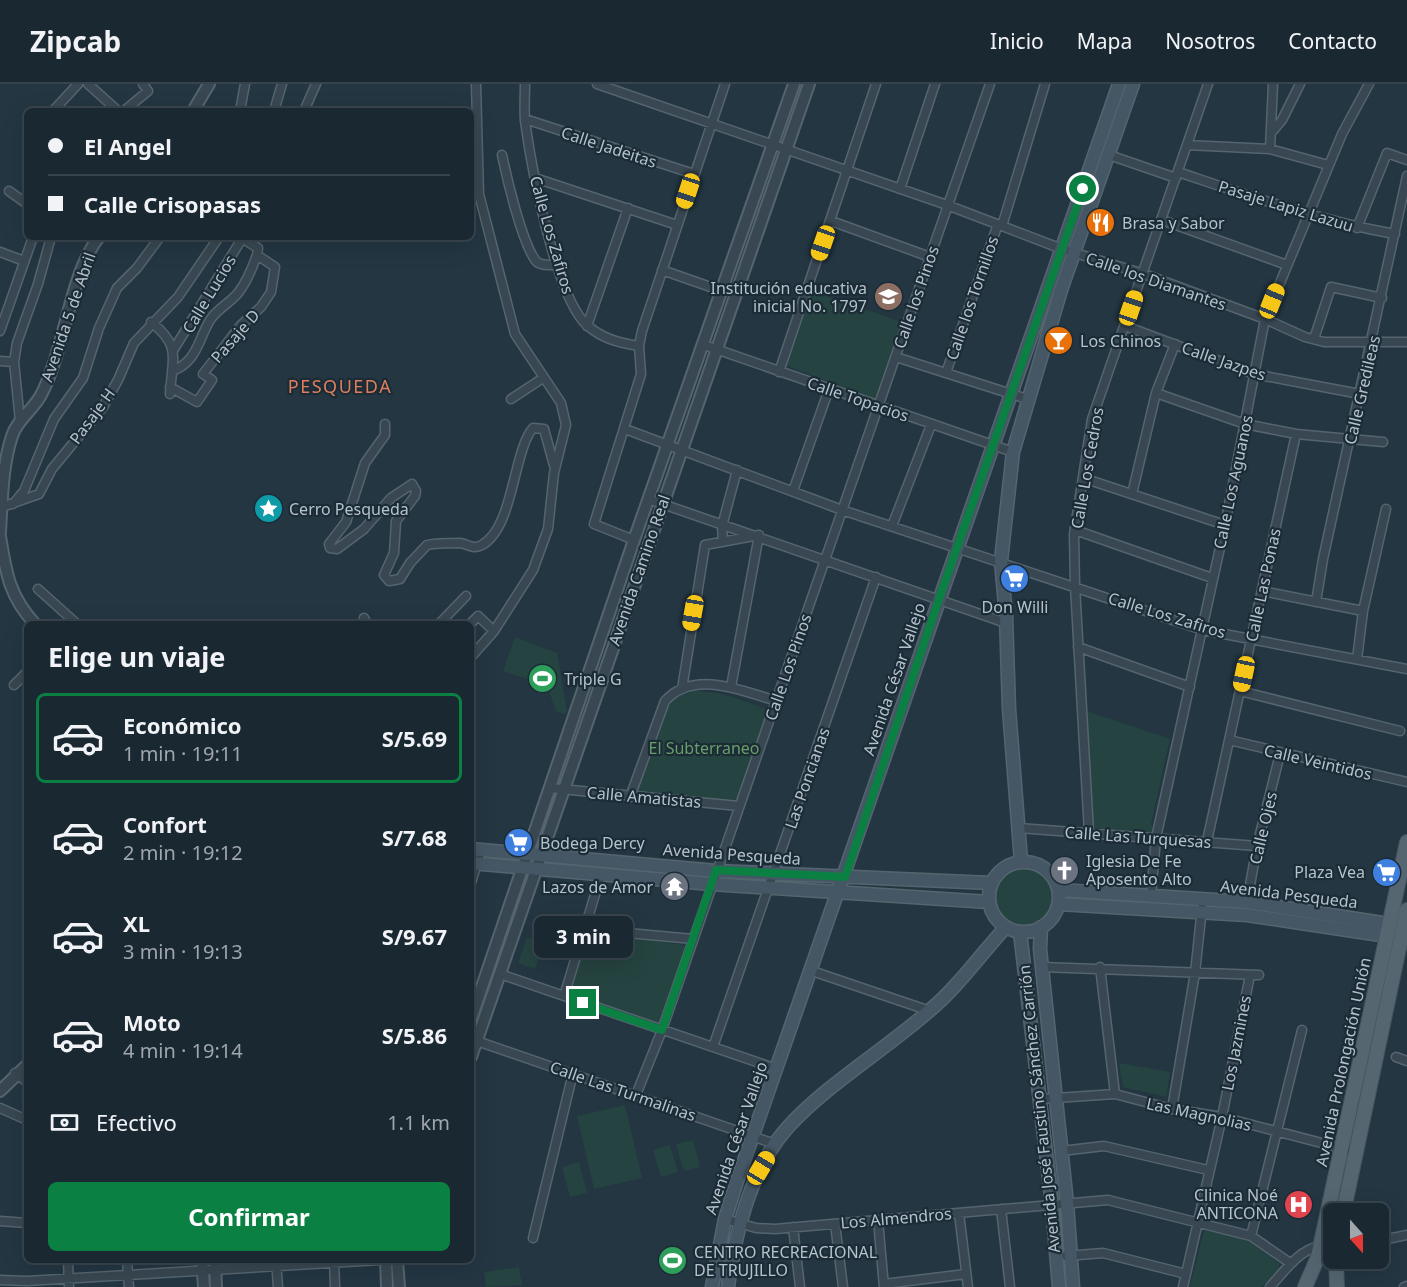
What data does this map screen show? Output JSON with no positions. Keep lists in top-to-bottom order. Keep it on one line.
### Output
{"streets":{"main road":["Avenida César Vallejo","Avenida Pesqueda","Avenida Prolongación Unión","Avenida José Faustino Sánchez Carrión"],"street":["Calle Jadeitas","Pasaje Lapiz Lazuu","Calle Los Zafiros","Calle los Diamantes","Calle Lucios","Calle los Pinos","Calle los Tornillos","Avenida 5 de Abril","Pasaje D","Calle Jazpes","Calle Gredileas","Calle Topacios","Pasaje H","Calle Los Cedros","Calle Los Aguanos","Avenida Camino Real","Calle Las Ponas","Calle Los Pinos","Calle Veintidos","Las Poncianas","Calle Amatistas","Calle Ojes","Calle Las Turquesas","Los Jazmines","Calle Las Turmalinas","Las Magnolias","Los Almendros"]},"crossings":[["Calle Jadeitas","Calle Los Zafiros"],["Pasaje Lapiz Lazuu","Calle Gredileas"],["Pasaje Lapiz Lazuu","Calle Los Cedros"],["Pasaje Lapiz Lazuu","Calle Los Aguanos"],["Pasaje Lapiz Lazuu","Avenida César Vallejo"],["Calle Los Zafiros","Calle Los Cedros"],["Calle Los Zafiros","Calle Los Aguanos"],["Calle Los Zafiros","Calle Las Ponas"],["Calle Los Zafiros","Avenida César Vallejo"],["Calle los Diamantes","Calle los Pinos"],["Calle los Diamantes","Calle los Tornillos"],["Calle los Diamantes","Calle Gredileas"],["Calle los Diamantes","Calle Los Cedros"],["Calle los Diamantes","Calle Los Aguanos"],["Calle los Diamantes","Avenida Camino Real"],["Calle los Diamantes","Avenida César Vallejo"],["Calle los Pinos","Calle Topacios"],["Calle los Pinos","Calle Los Pinos"],["Avenida 5 de Abril","Pasaje H"],["Calle Jazpes","Calle Gredileas"],["Calle Jazpes","Calle Los Cedros"],["Calle Jazpes","Calle Los Aguanos"],["Calle Topacios","Avenida Camino Real"],["Calle Topacios","Avenida César Vallejo"],["Calle Los Cedros","Calle Las Turquesas"],["Calle Los Aguanos","Calle Las Turquesas"],["Calle Los Aguanos","Avenida Pesqueda"],["Avenida Camino Real","Calle Amatistas"],["Avenida Camino Real","Avenida Pesqueda"],["Avenida Camino Real","Calle Las Turmalinas"],["Calle Las Ponas","Calle Veintidos"],["Calle Las Ponas","Calle Las Turquesas"],["Calle Los Pinos","Calle Amatistas"],["Calle Los Pinos","Avenida Pesqueda"],["Calle Los Pinos","Calle Las Turmalinas"],["Avenida César Vallejo","Calle Las Turquesas"],["Avenida César Vallejo","Avenida Pesqueda"],["Avenida César Vallejo","Calle Las Turmalinas"],["Avenida César Vallejo","Avenida José Faustino Sánchez Carrión"],["Avenida César Vallejo","Los Almendros"],["Calle Veintidos","Calle Ojes"],["Las Poncianas","Avenida Pesqueda"],["Calle Ojes","Calle Las Turquesas"],["Calle Ojes","Avenida Pesqueda"],["Avenida Pesqueda","Avenida Prolongación Unión"],["Avenida Pesqueda","Avenida José Faustino Sánchez Carrión"],["Los Jazmines","Las Magnolias"],["Los Jazmines","Los Almendros"],["Avenida Prolongación Unión","Las Magnolias"],["Avenida José Faustino Sánchez Carrión","Las Magnolias"],["Avenida José Faustino Sánchez Carrión","Los Almendros"]],"districts":["PESQUEDA"],"parks":["El Subterraneo"],"places":{"restaurant":["Brasa y Sabor"],"school or university":["Institución educativa inicial No. 1797"],"bar":["Los Chinos"],"place":["Cerro Pesqueda"],"supermarket":["Don Willi","Bodega Dercy","Plaza Vea"],"sports":["Triple G","CENTRO RECREACIONAL DE TRUJILLO"],"church":["Iglesia De Fe Aposento Alto"],"temple":["Lazos de Amor"],"hospital":["Clinica Noé ANTICONA"]},"north":"bottom","page":{"header":"Zipcab","nav":["Inicio","Mapa","Nosotros","Contacto"],"banner":["El Angel","Calle Crisopasas"],"heading":"Elige un viaje","list":[{"name":"Económico","note":"1 min · 19:11","value":"S/5.69"},{"name":"Confort","note":"2 min · 19:12","value":"S/7.68"},{"name":"XL","note":"3 min · 19:13","value":"S/9.67"},{"name":"Moto","note":"4 min · 19:14","value":"S/5.86"}],"bubble":"3 min","pay":["Efectivo","1.1 km"],"buttons":"Confirmar"}}
